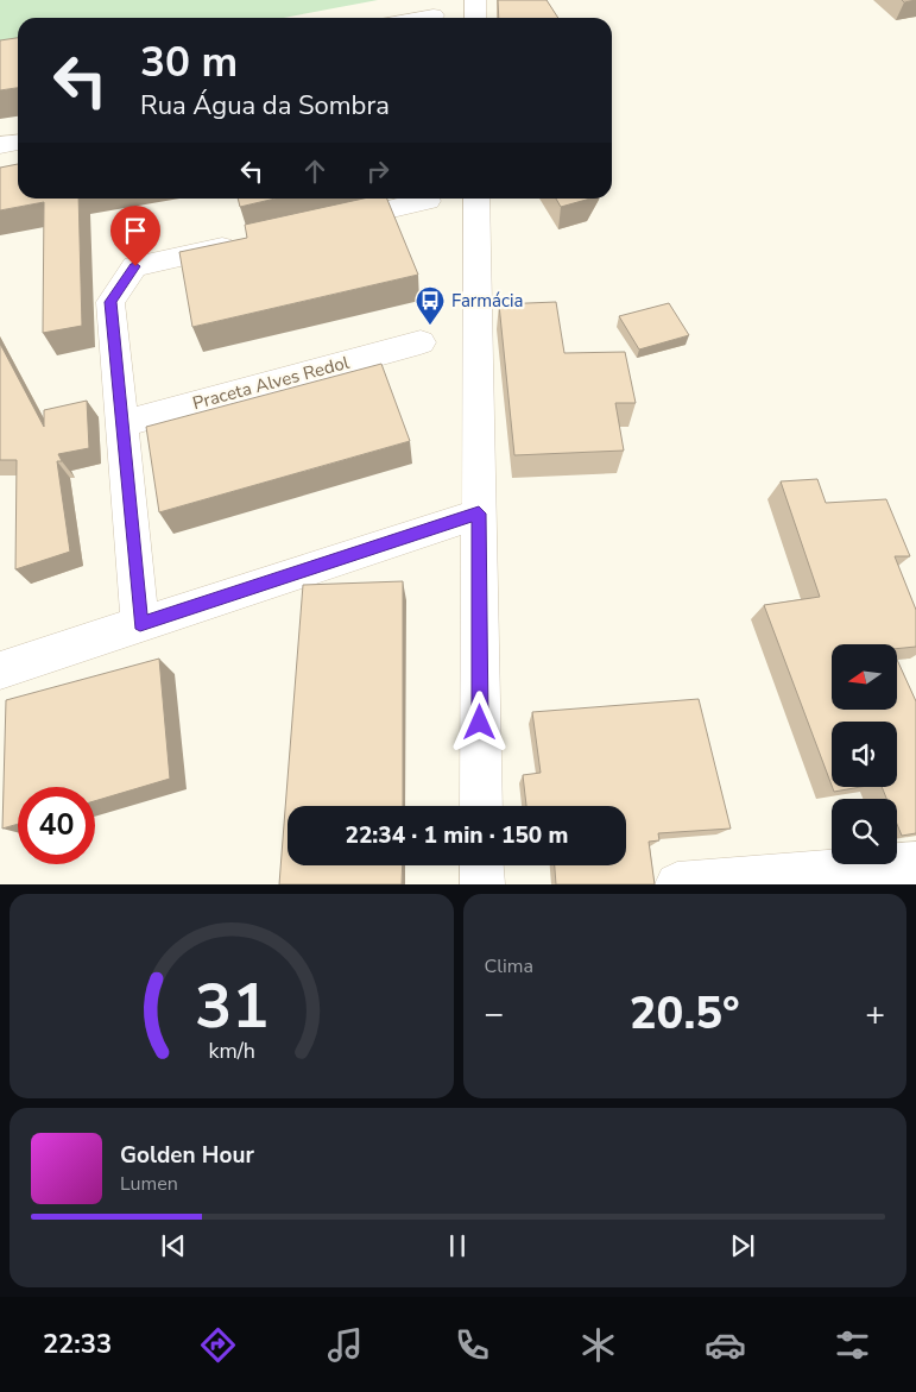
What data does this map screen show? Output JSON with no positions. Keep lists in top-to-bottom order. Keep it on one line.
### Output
{"streets":{"street":["Praceta Alves Redol"]},"places":{"bus stop":["Farmácia"]},"north":"left","page":{"turn":["30 m","Rua Água da Sombra"],"limit":"40","trip":"22:34 · 1 min · 150 m","tile":"Clima","heat":["−","20.5°","+"],"song":["Golden Hour","Lumen"],"tabs":"22:33","gauge":["31","km/h"]}}
